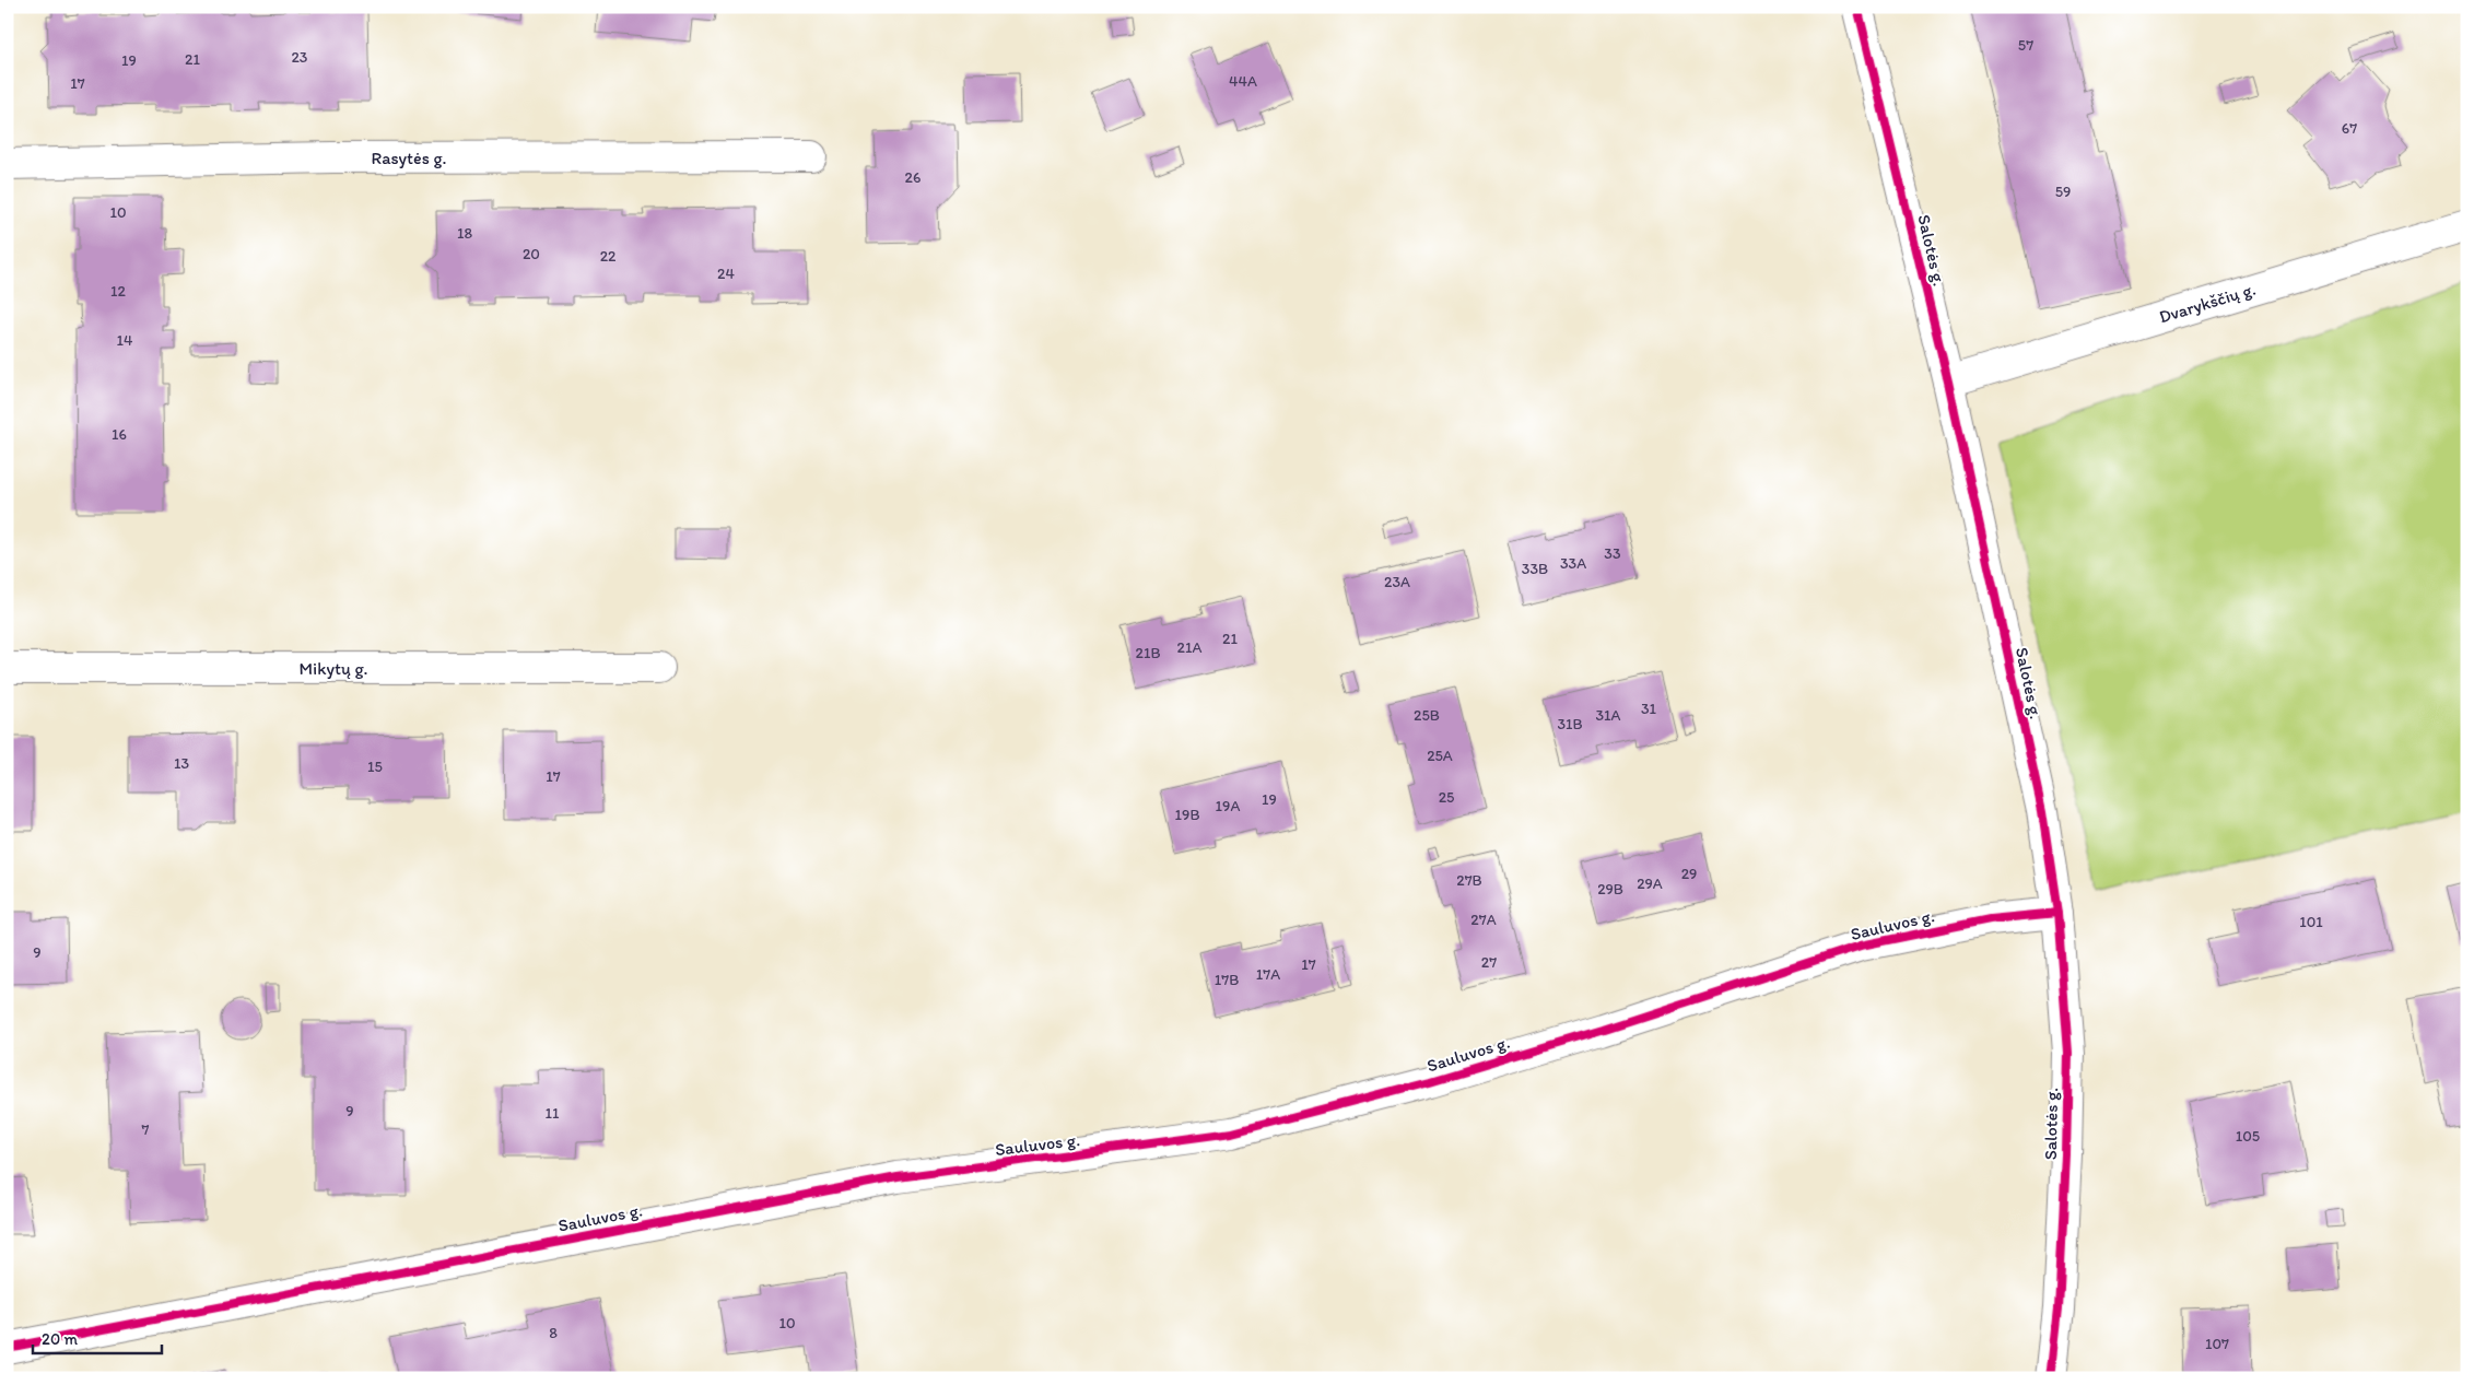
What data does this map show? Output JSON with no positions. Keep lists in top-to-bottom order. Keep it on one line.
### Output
{"streets":{"street":["Rasytės g.","Salotės g.","Dvarykščių g.","Mikytų g.","Sauluvos g."]},"crossings":[["Salotės g.","Dvarykščių g."],["Salotės g.","Sauluvos g."]],"house_numbers":["57","23","21","19","44A","17","67","26","59","10","18","20","22","24","12","14","16","33","33A","33B","23A","21","21A","21B","31","25B","31A","31B","25A","13","15","17","25","19","19A","19B","29","27B","29A","29B","27A","101","9","27","17","17A","17B","9","11","7","105","10","8","107"],"scale_bar":"20 m"}
